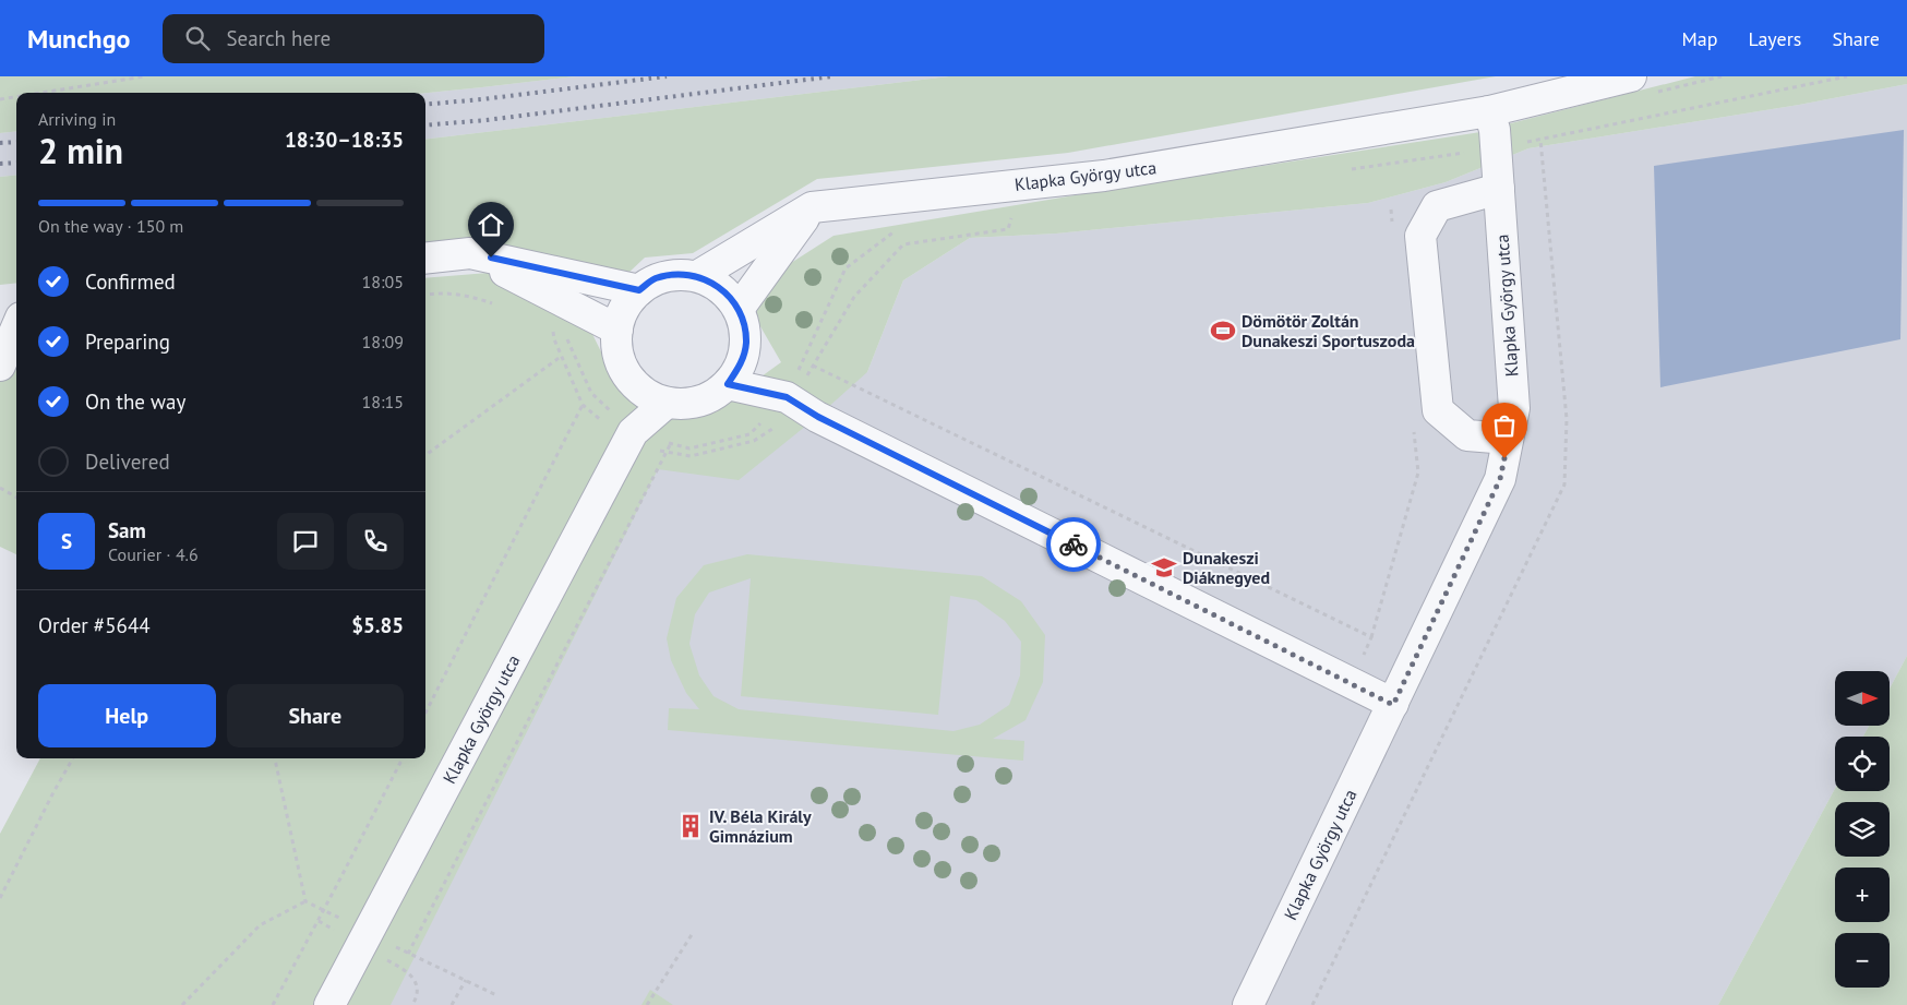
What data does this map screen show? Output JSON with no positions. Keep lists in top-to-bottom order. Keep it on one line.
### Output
{"streets":{"street":["Klapka György utca"]},"places":{"sports":["Dömötör Zoltán Dunakeszi Sportuszoda"],"school or university":["Dunakeszi Diáknegyed"],"building":["IV. Béla Király Gimnázium"]},"north":"right","page":{"header":"Munchgo","search":"Search here","nav":["Map","Layers","Share"],"heading":["2 min","Arriving in","18:30–18:35"],"panel":["Sam","Courier · 4.6","Order #5644","$5.85"],"bar":"On the way · 150 m","list":[["Confirmed","18:05"],["Preparing","18:09"],["On the way","18:15"],"Delivered"],"round":"S","map_buttons":["+","−"],"buttons":["Help","Share"]}}
